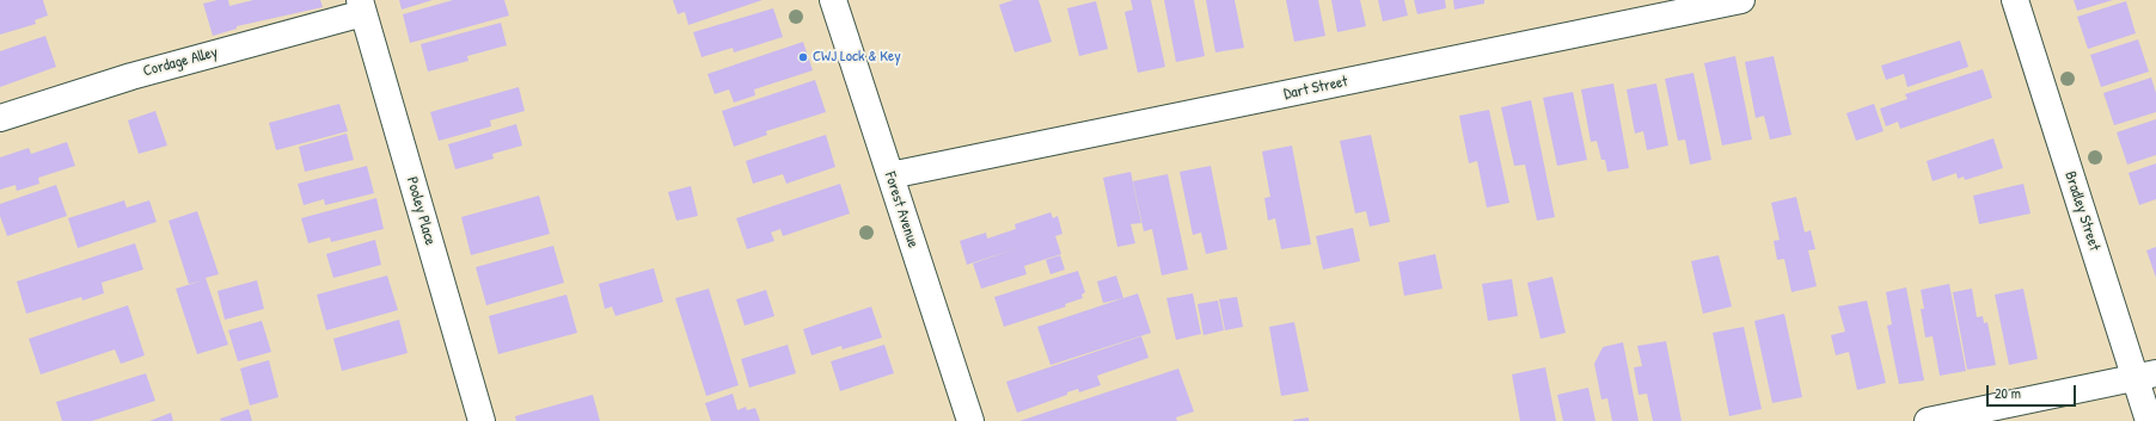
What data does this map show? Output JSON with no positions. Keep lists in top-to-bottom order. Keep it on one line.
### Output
{"streets":{"street":["Cordage Alley","Dart Street","Forest Avenue","Pooley Place","Bradley Street"]},"crossings":[["Cordage Alley","Pooley Place"],["Dart Street","Forest Avenue"]],"places":["CWJ Lock & Key"],"scale_bar":"20 m"}
